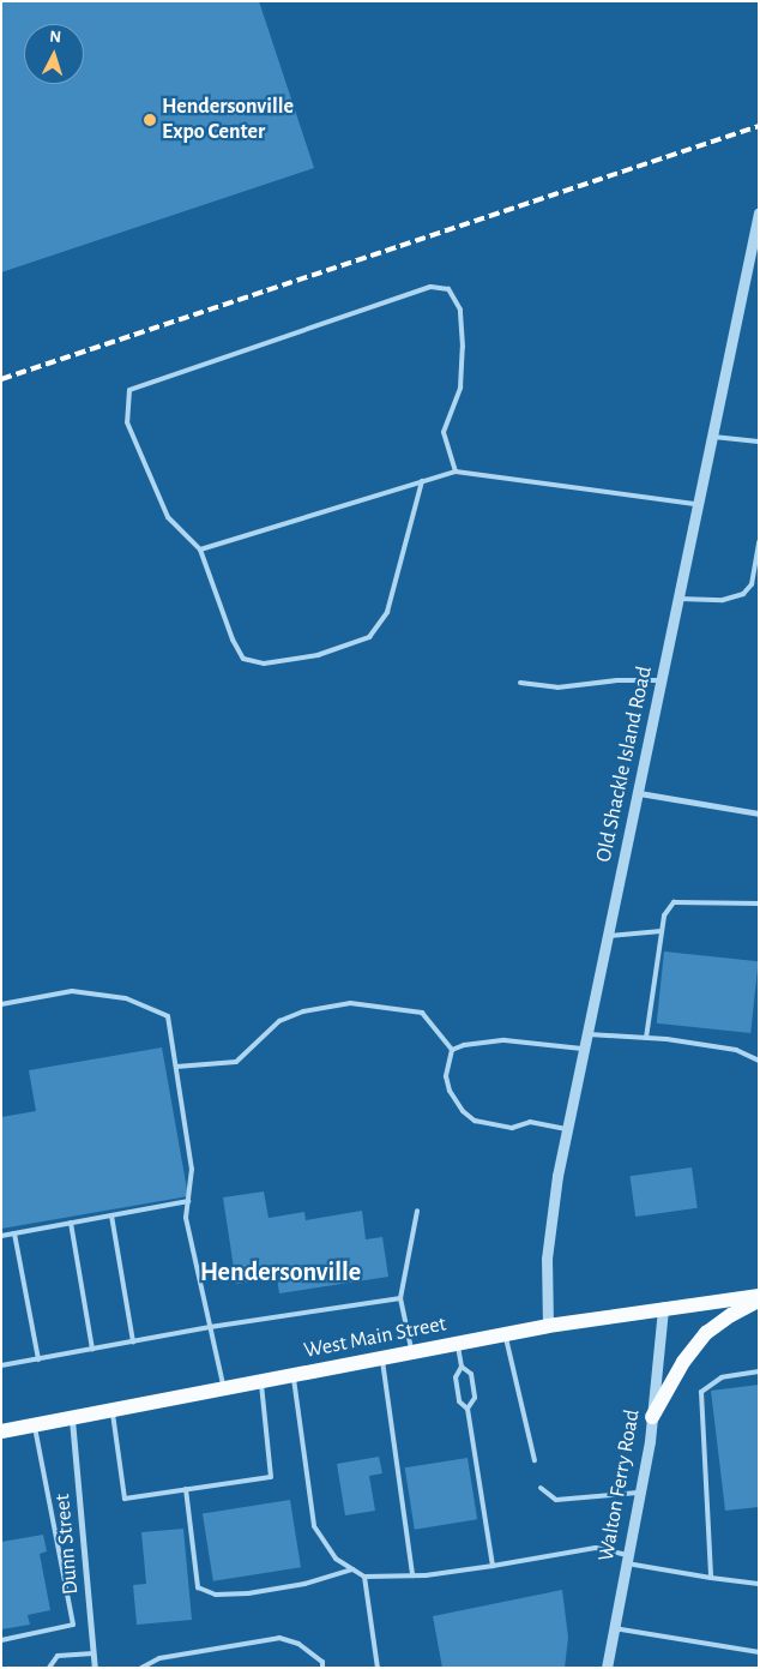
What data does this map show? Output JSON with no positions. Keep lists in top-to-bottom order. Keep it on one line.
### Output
{"streets":{"main road":["West Main Street"],"street":["Old Shackle Island Road","Walton Ferry Road","Dunn Street"]},"crossings":[["Old Shackle Island Road","West Main Street"],["West Main Street","Walton Ferry Road"],["West Main Street","Dunn Street"]],"districts":["Hendersonville"],"places":["Hendersonville Expo Center"],"north":"top"}
